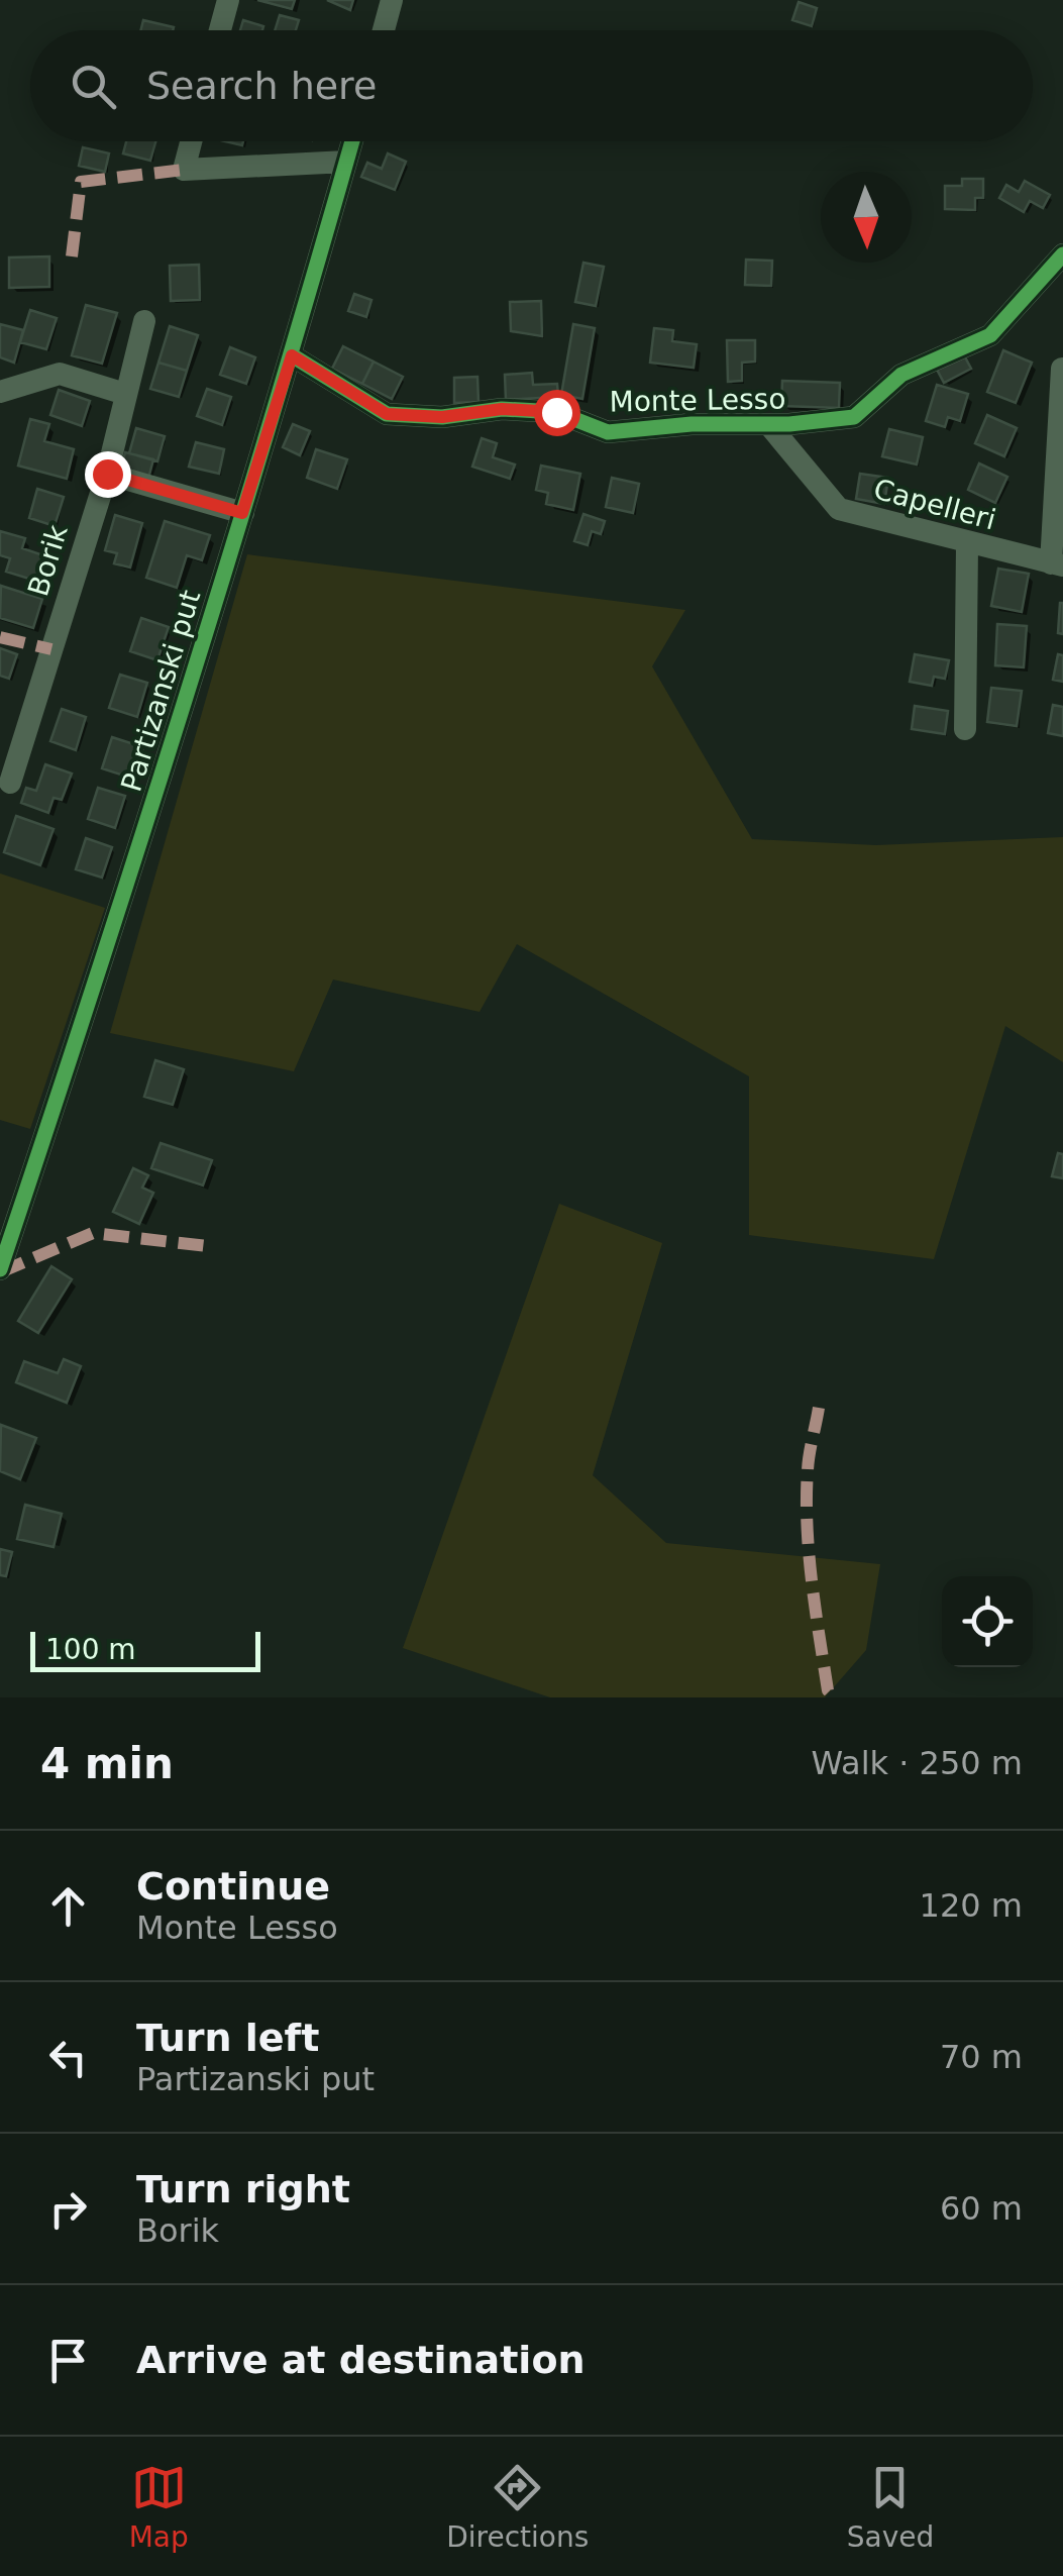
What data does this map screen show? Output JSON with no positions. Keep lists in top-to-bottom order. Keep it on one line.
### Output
{"streets":{"street":["Monte Lesso","Capelleri","Borik","Partizanski put"]},"crossings":[["Monte Lesso","Capelleri"],["Monte Lesso","Partizanski put"]],"scale_bar":"100 m","north":"bottom","page":{"search":"Search here","scale":"100 m","heading":["4 min","Walk · 250 m"],"list":[["Continue","Monte Lesso","120 m"],["Turn left","Partizanski put","70 m"],["Turn right","Borik","60 m"],"Arrive at destination"],"nav":["Map","Directions","Saved"]}}
